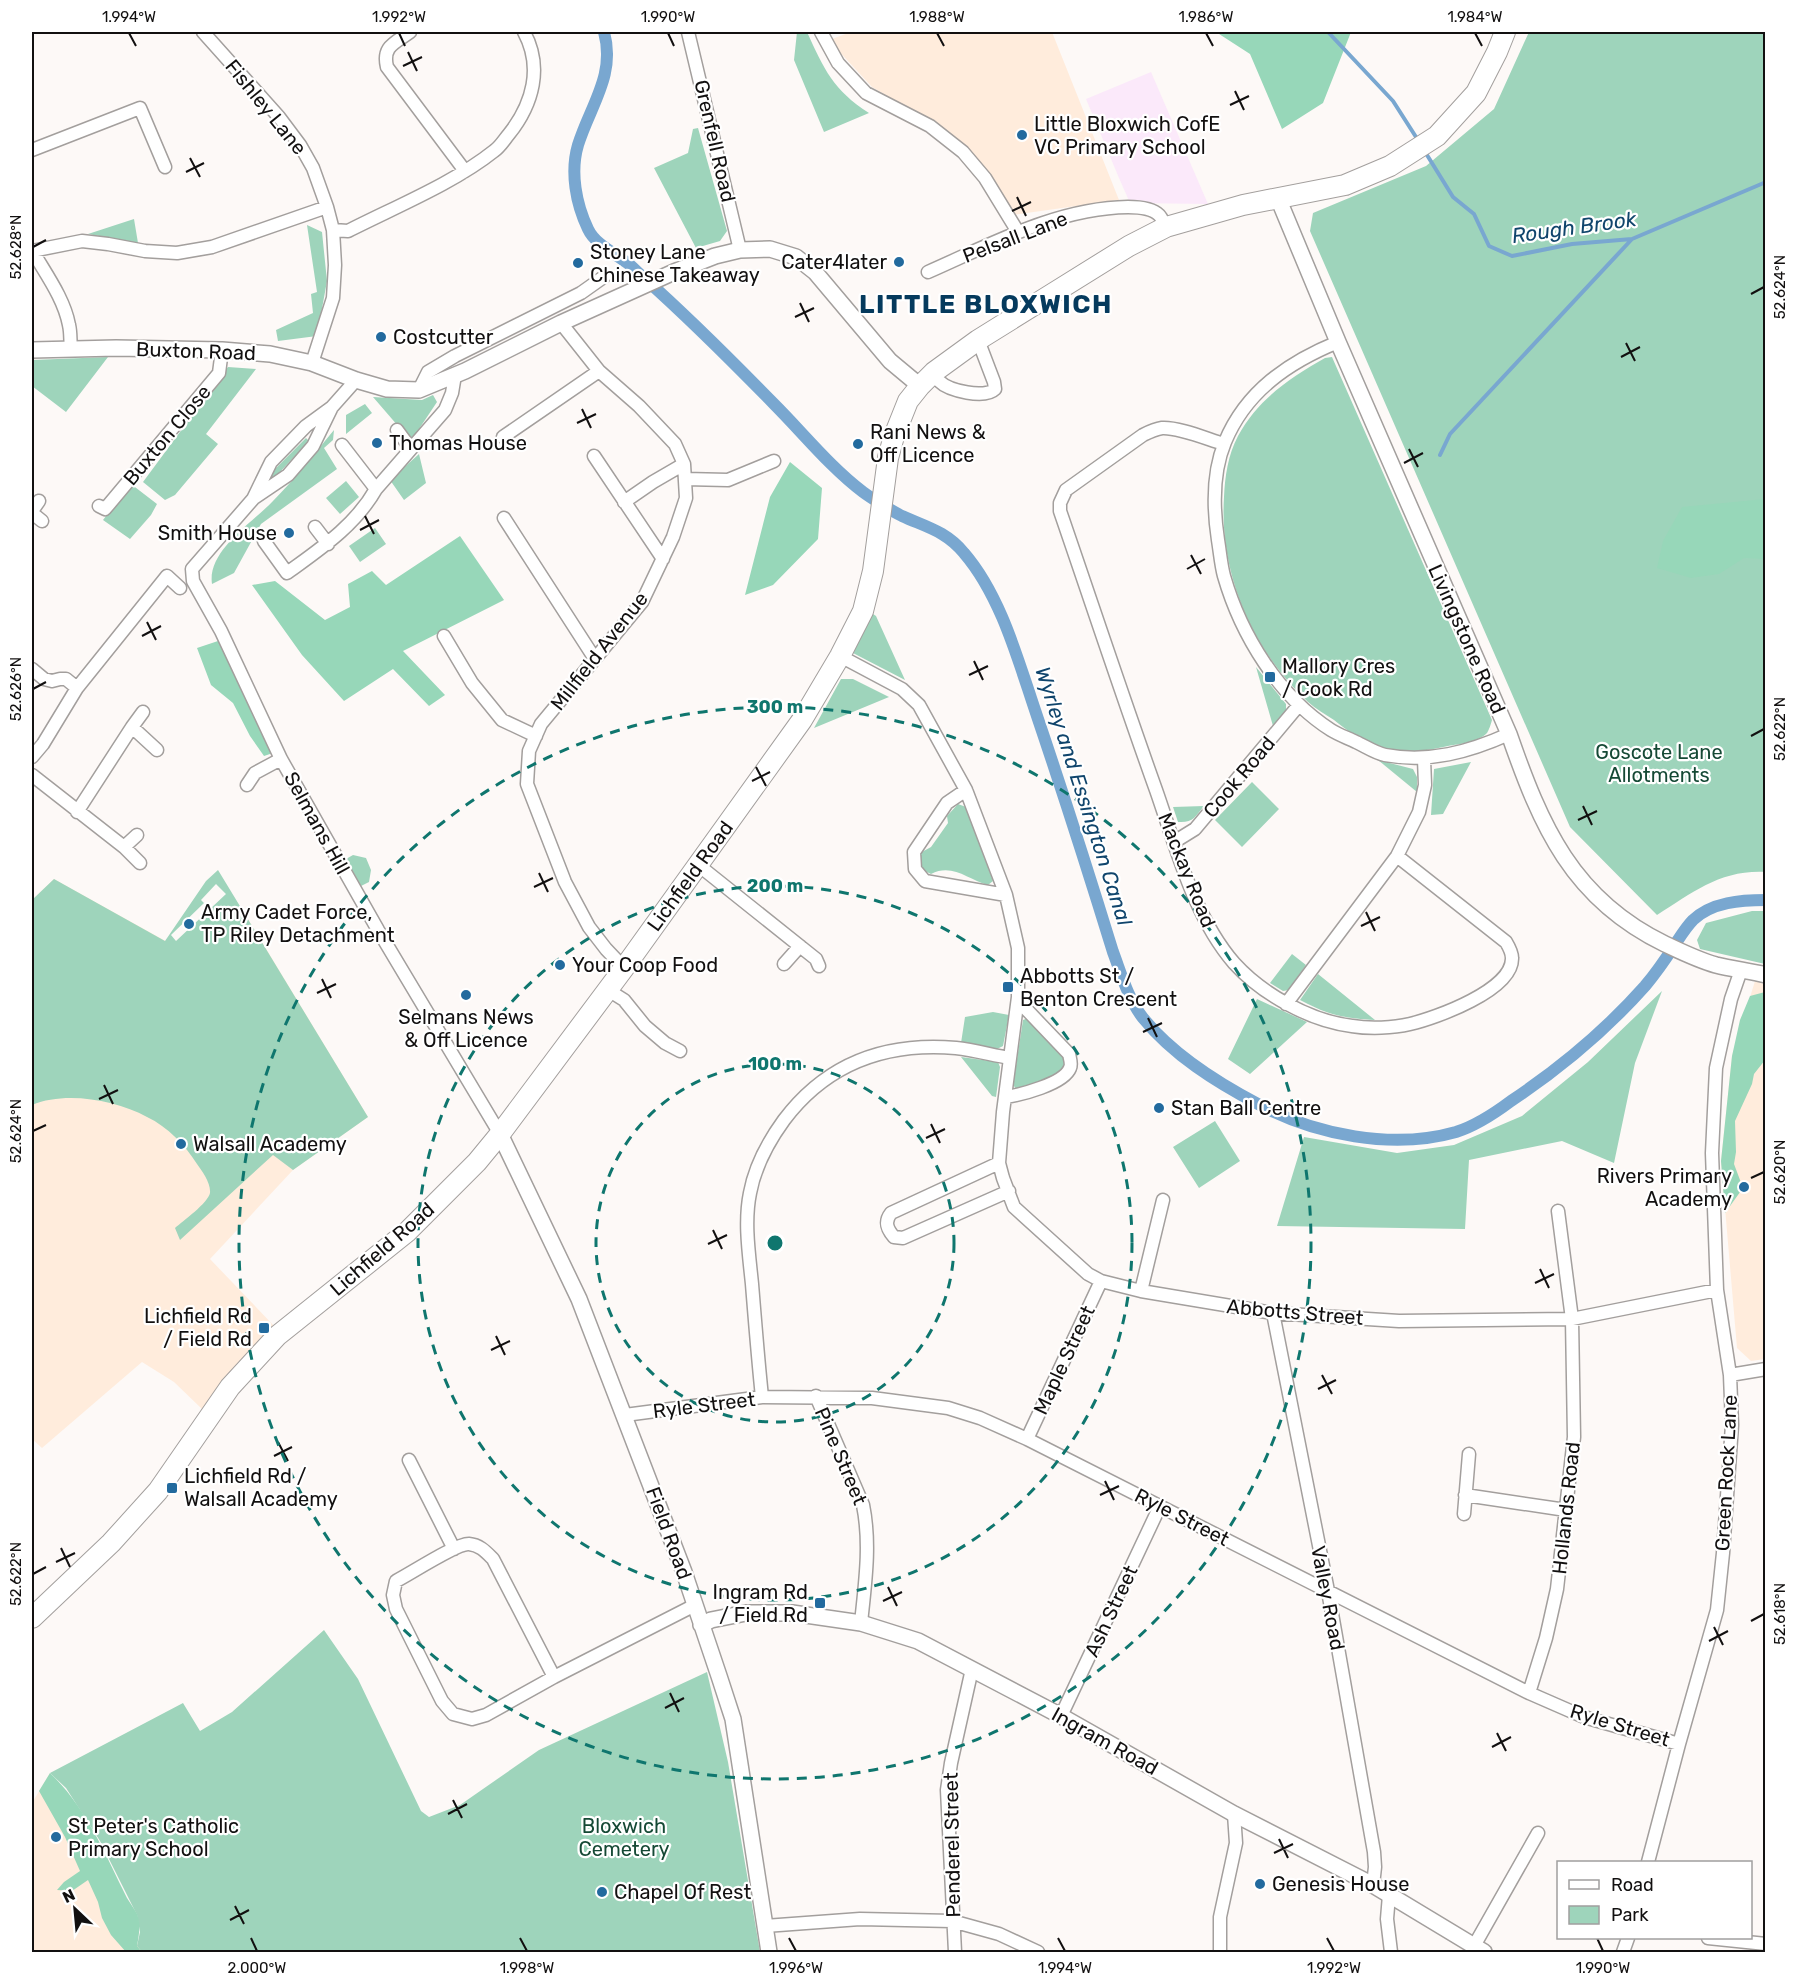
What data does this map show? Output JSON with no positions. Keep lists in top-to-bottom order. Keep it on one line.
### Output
{"streets":{"main road":["Lichfield Road"],"street":["Fishley Lane","Grenfell Road","Pelsall Lane","Buxton Road","Buxton Close","Livingstone Road","Millfield Avenue","Cook Road","Selmans Hill","Mackay Road","Abbotts Street","Maple Street","Ryle Street","Pine Street","Green Rock Lane","Hollands Road","Field Road","Valley Road","Ash Street","Ingram Road","Penderel Street"]},"crossings":[["Fishley Lane","Buxton Road"],["Pelsall Lane","Lichfield Road"],["Buxton Road","Buxton Close"],["Livingstone Road","Lichfield Road"],["Livingstone Road","Green Rock Lane"],["Millfield Avenue","Lichfield Road"],["Cook Road","Mackay Road"],["Selmans Hill","Lichfield Road"],["Selmans Hill","Field Road"],["Lichfield Road","Abbotts Street"],["Lichfield Road","Field Road"],["Abbotts Street","Maple Street"],["Abbotts Street","Green Rock Lane"],["Abbotts Street","Hollands Road"],["Abbotts Street","Valley Road"],["Maple Street","Ryle Street"],["Ryle Street","Pine Street"],["Ryle Street","Green Rock Lane"],["Ryle Street","Hollands Road"],["Ryle Street","Field Road"],["Ryle Street","Valley Road"],["Ryle Street","Ash Street"],["Pine Street","Ingram Road"],["Field Road","Ingram Road"],["Valley Road","Ingram Road"],["Ash Street","Ingram Road"],["Ingram Road","Penderel Street"]],"districts":["LITTLE BLOXWICH"],"water":["Rough Brook","Wyrley and Essington Canal"],"parks":["Goscote Lane Allotments","Bloxwich Cemetery"],"places":{"other":["Little Bloxwich CofE VC Primary School","Cater4later","Stoney Lane Chinese Takeaway","Costcutter","Thomas House","Rani News & Off Licence","Smith House","Army Cadet Force, TP Riley Detachment","Your Coop Food","Selmans News & Off Licence","Stan Ball Centre","Walsall Academy","Rivers Primary Academy","St Peter's Catholic Primary School","Genesis House","Chapel Of Rest"],"transit":["Mallory Cres / Cook Rd","Abbotts St / Benton Crescent","Lichfield Rd / Field Rd","Lichfield Rd / Walsall Academy","Ingram Rd / Field Rd"]},"legend":["Road","Park"],"north":"top left","coordinates":["1.994°W","1.992°W","1.990°W","1.988°W","1.986°W","1.984°W","52.628°N","52.624°N","52.626°N","52.622°N","52.620°N","52.618°N","2.000°W","1.998°W","1.996°W"],"rings":["300 m","200 m","100 m"]}
